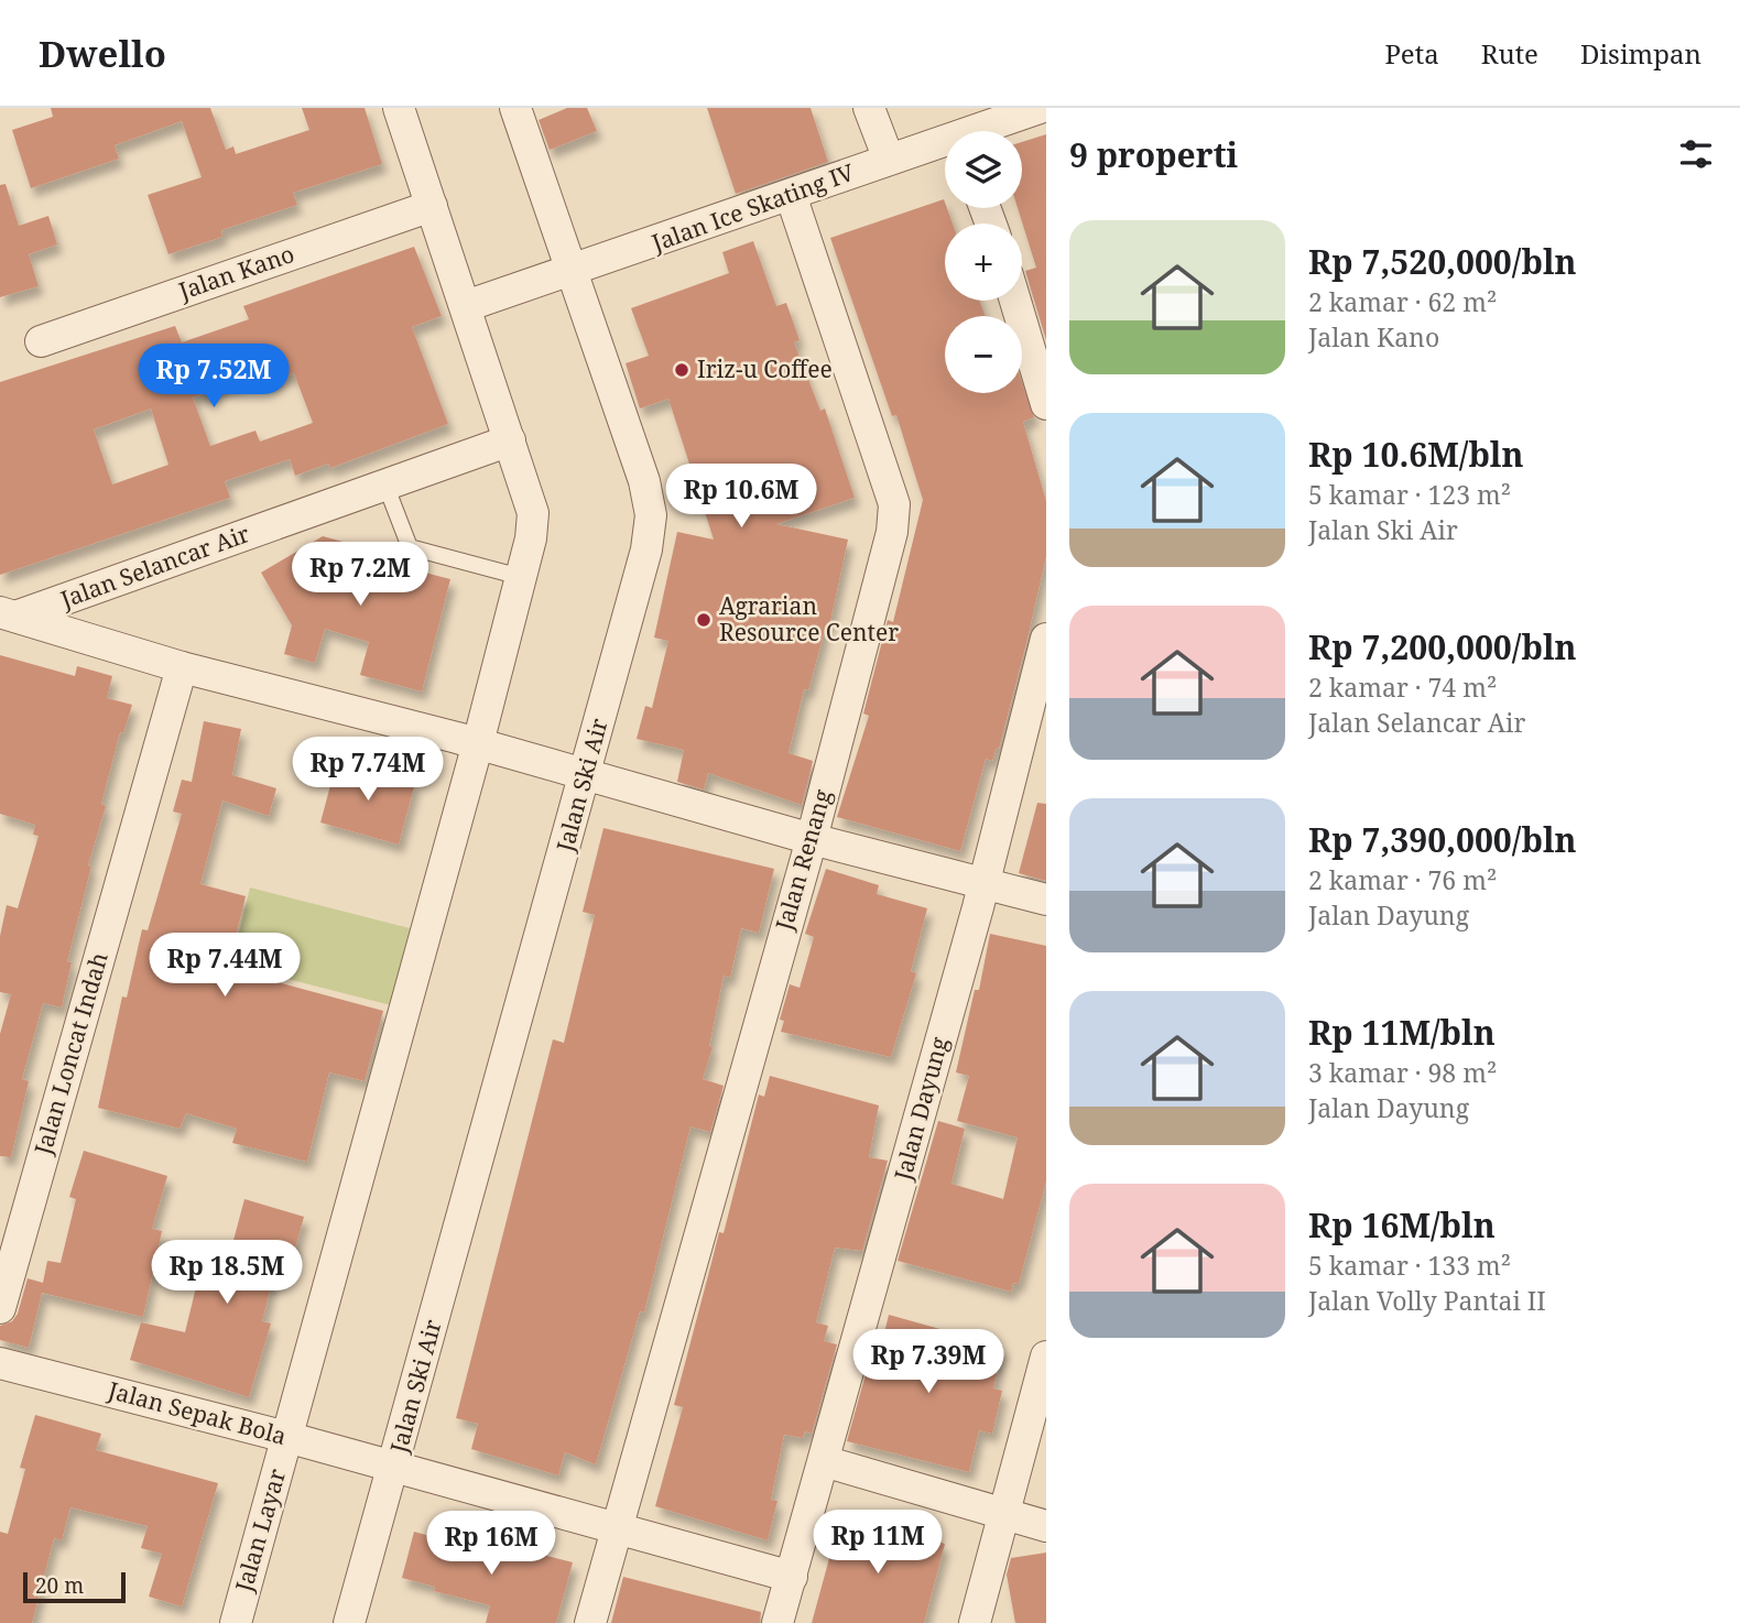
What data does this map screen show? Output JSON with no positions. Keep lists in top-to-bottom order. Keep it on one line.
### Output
{"streets":{"street":["Jalan Ice Skating IV","Jalan Kano","Jalan Selancar Air","Jalan Ski Air","Jalan Renang","Jalan Loncat Indah","Jalan Dayung","Jalan Sepak Bola","Jalan Layar"]},"crossings":[["Jalan Ice Skating IV","Jalan Ski Air"],["Jalan Ice Skating IV","Jalan Renang"],["Jalan Ski Air","Jalan Sepak Bola"],["Jalan Renang","Jalan Sepak Bola"],["Jalan Dayung","Jalan Sepak Bola"],["Jalan Sepak Bola","Jalan Layar"]],"places":["Iriz-u Coffee","Agrarian Resource Center"],"scale_bar":"20 m","page":{"header":"Dwello","nav":["Peta","Rute","Disimpan"],"heading":"9 properti","map_buttons":["+","−"],"list":[{"name":"Rp 7,520,000/bln","note":"2 kamar · 62 m² · Jalan Kano"},{"name":"Rp 10.6M/bln","note":"5 kamar · 123 m² · Jalan Ski Air"},{"name":"Rp 7,200,000/bln","note":"2 kamar · 74 m² · Jalan Selancar Air"},{"name":"Rp 7,390,000/bln","note":"2 kamar · 76 m² · Jalan Dayung"},{"name":"Rp 11M/bln","note":"3 kamar · 98 m² · Jalan Dayung"},{"name":"Rp 16M/bln","note":"5 kamar · 133 m² · Jalan Volly Pantai II"}],"price":["Rp 7.52M","Rp 10.6M","Rp 7.2M","Rp 7.74M","Rp 7.44M","Rp 18.5M","Rp 7.39M","Rp 11M","Rp 16M"],"scale":"20 m"}}
